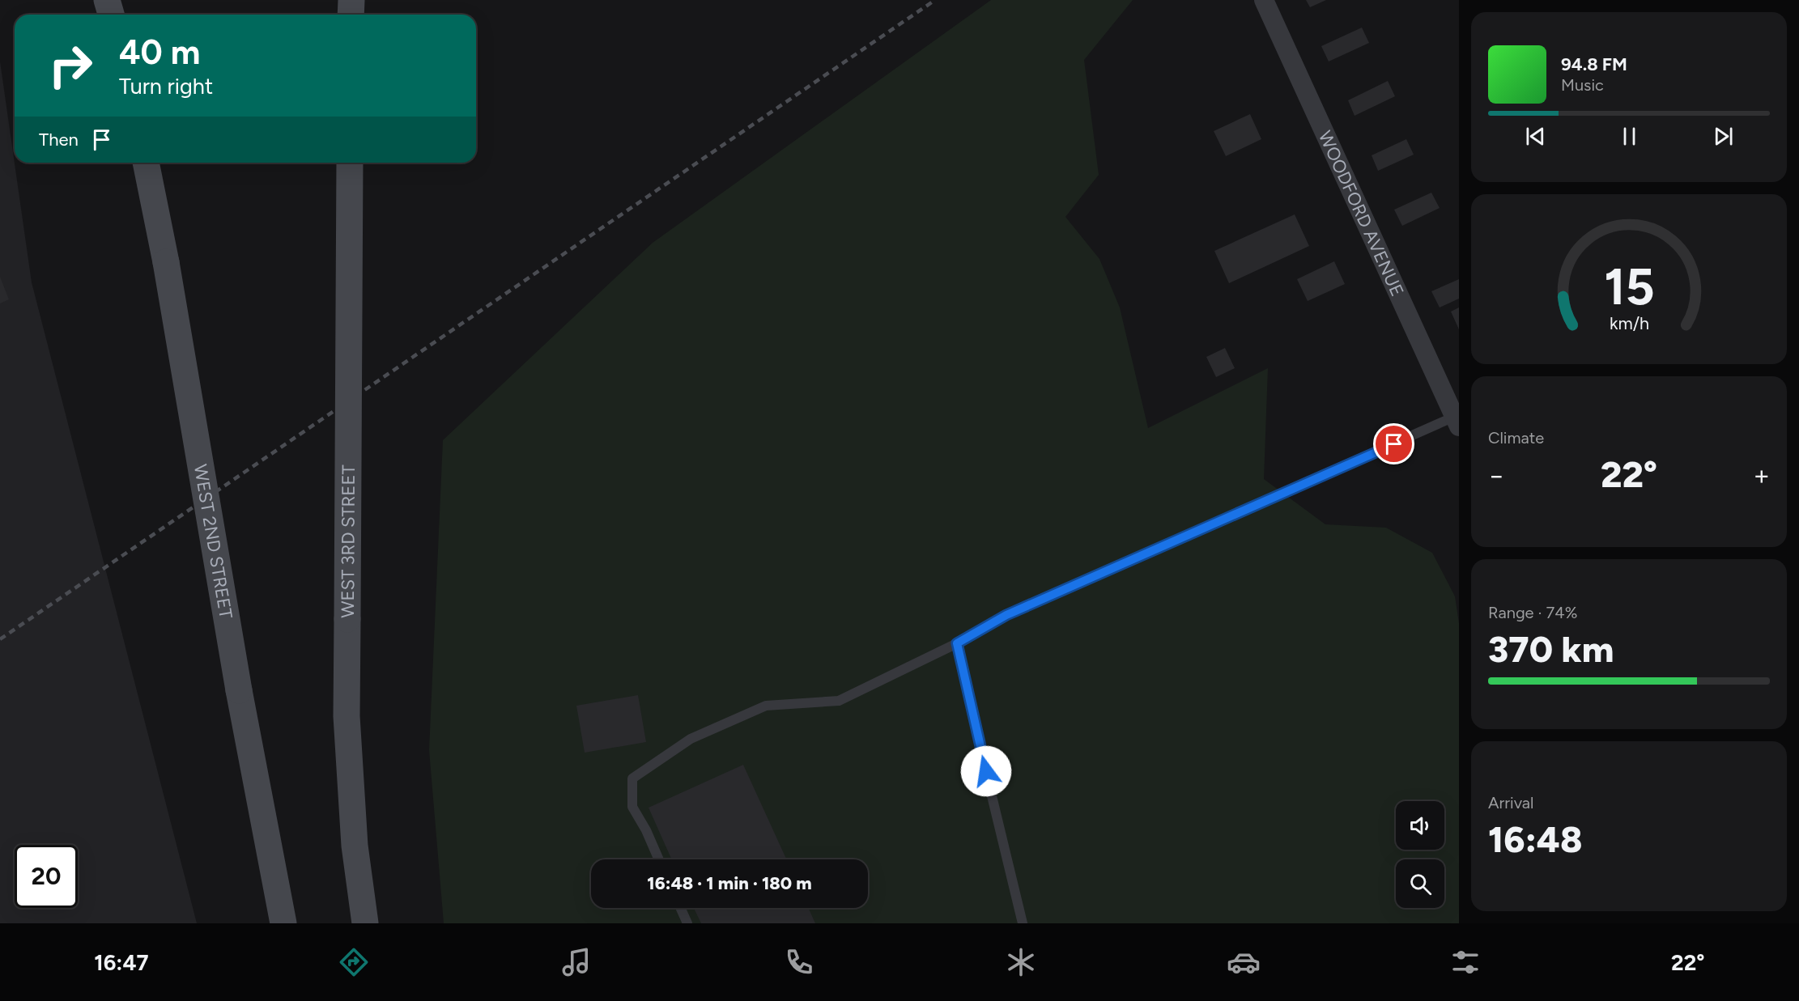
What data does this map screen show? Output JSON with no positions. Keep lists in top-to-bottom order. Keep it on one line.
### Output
{"streets":{"street":["WOODFORD AVENUE","WEST 2ND STREET","WEST 3RD STREET"]},"page":{"turn":["40 m","Turn right"],"song":["94.8 FM","Music"],"then":"Then","tile":["Climate",["Range · 74%","370 km"],["Arrival","16:48"]],"heat":["−","22°","+"],"limit":"20","trip":"16:48 · 1 min · 180 m","tabs":["16:47","22°"],"gauge":["15","km/h"]}}
